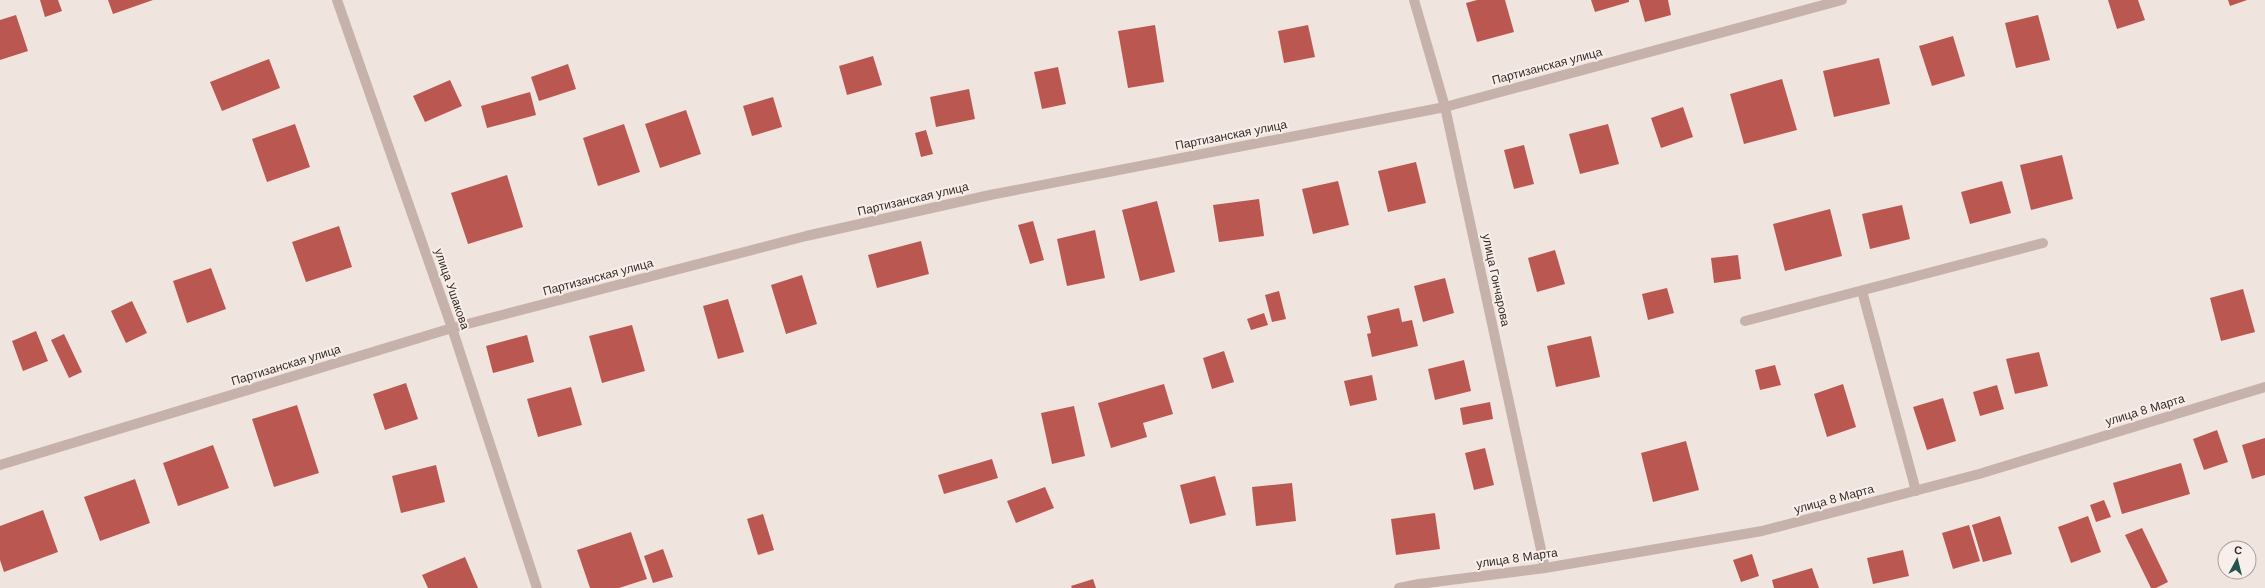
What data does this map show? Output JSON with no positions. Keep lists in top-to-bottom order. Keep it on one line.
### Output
{"streets":{"street":["Партизанская улица","улица Гончарова","улица Ушакова","улица 8 Марта"]},"crossings":[["Партизанская улица","улица Гончарова"],["Партизанская улица","улица Ушакова"],["улица Гончарова","улица 8 Марта"]],"north":"top"}
